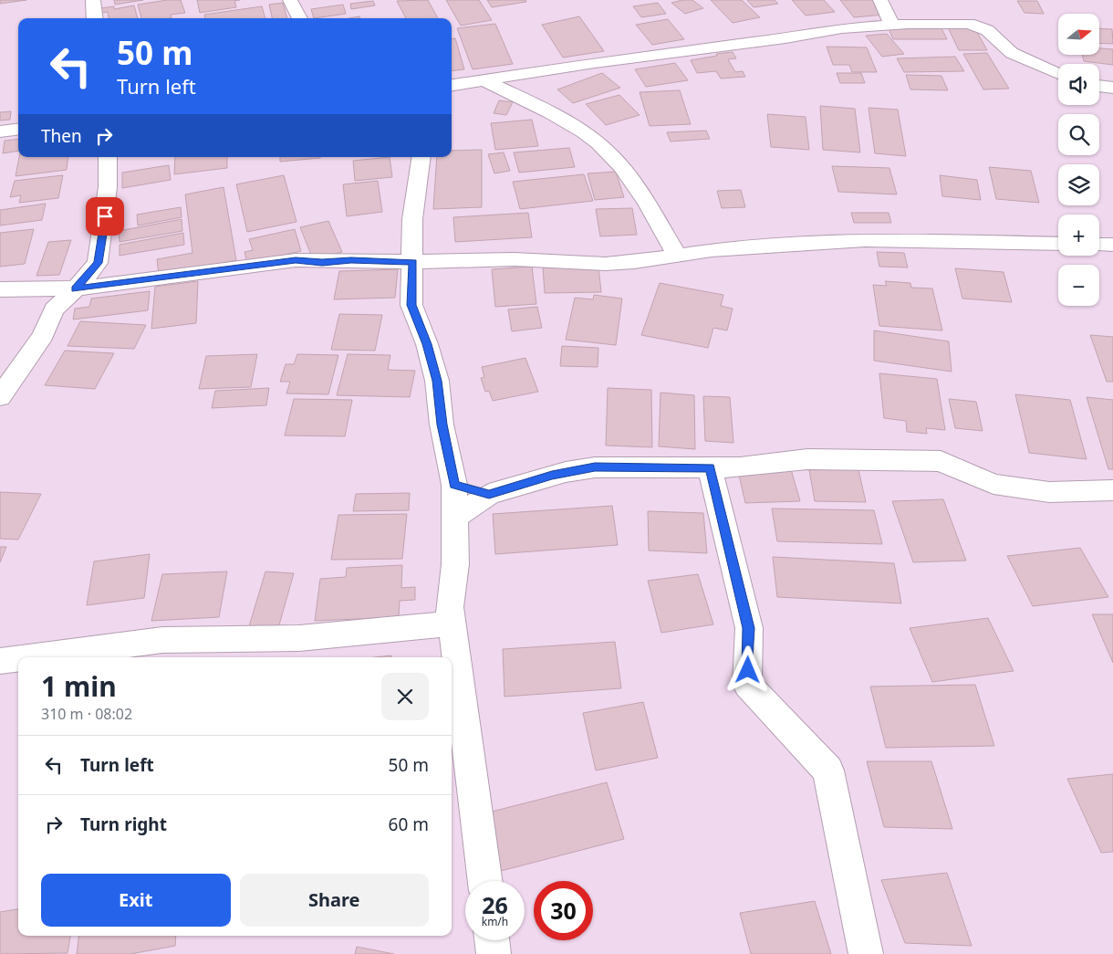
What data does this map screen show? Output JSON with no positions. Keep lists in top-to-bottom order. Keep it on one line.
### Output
{"north":"right","page":{"map_buttons":["+","−"],"turn":["50 m","Turn left"],"then":"Then","heading":["1 min","310 m · 08:02"],"list":[{"name":"Turn left","value":"50 m"},{"name":"Turn right","value":"60 m"}],"buttons":["Exit","Share"],"speed":"26 km/h","limit":"30"}}
